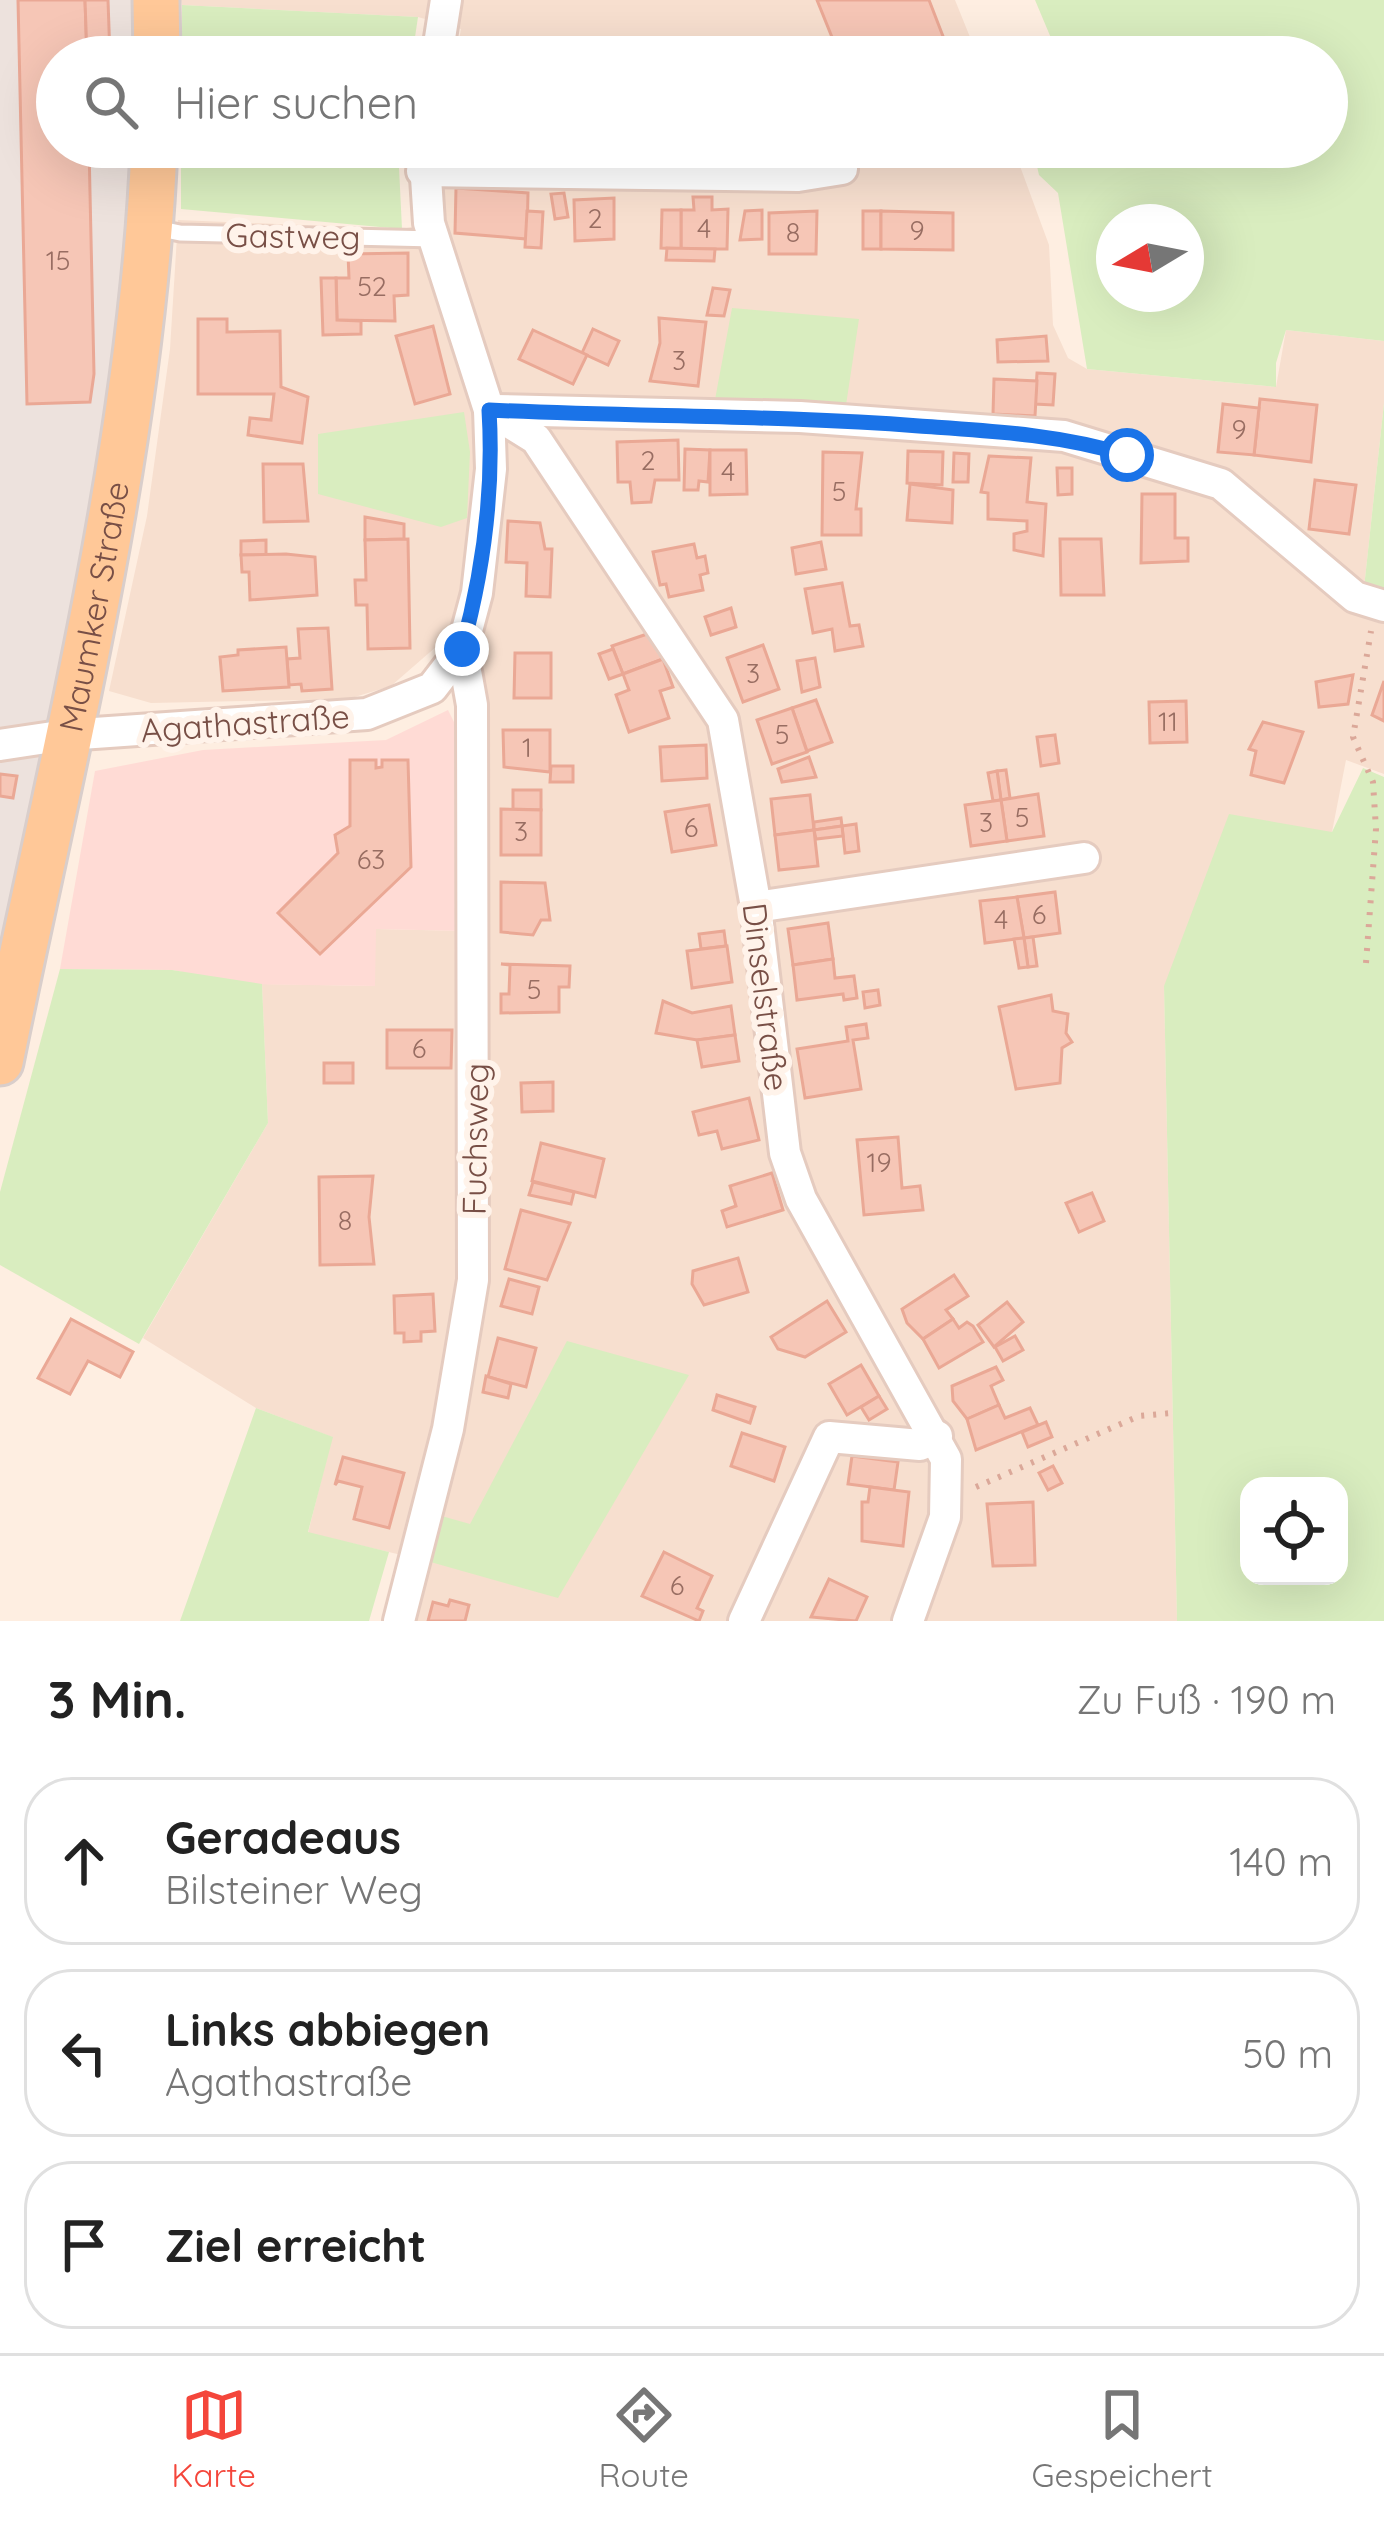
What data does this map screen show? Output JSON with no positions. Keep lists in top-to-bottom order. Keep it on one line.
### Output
{"streets":{"main road":["Maumker Straße"],"street":["Agathastraße","Dinselstraße","Fuchsweg"],"lane":["Gastweg"]},"crossings":[["Gastweg","Maumker Straße"],["Maumker Straße","Agathastraße"],["Agathastraße","Fuchsweg"]],"house_numbers":["2","4","9","8","15","52","3","9","2","4","5","3","11","5","1","5","3","6","3","63","6","4","5","6","19","8","6"],"north":"left","page":{"search":"Hier suchen","heading":["3 Min.","Zu Fuß · 190 m"],"list":[["Geradeaus","Bilsteiner Weg","140 m"],["Links abbiegen","Agathastraße","50 m"],"Ziel erreicht"],"nav":["Karte","Route","Gespeichert"]}}
